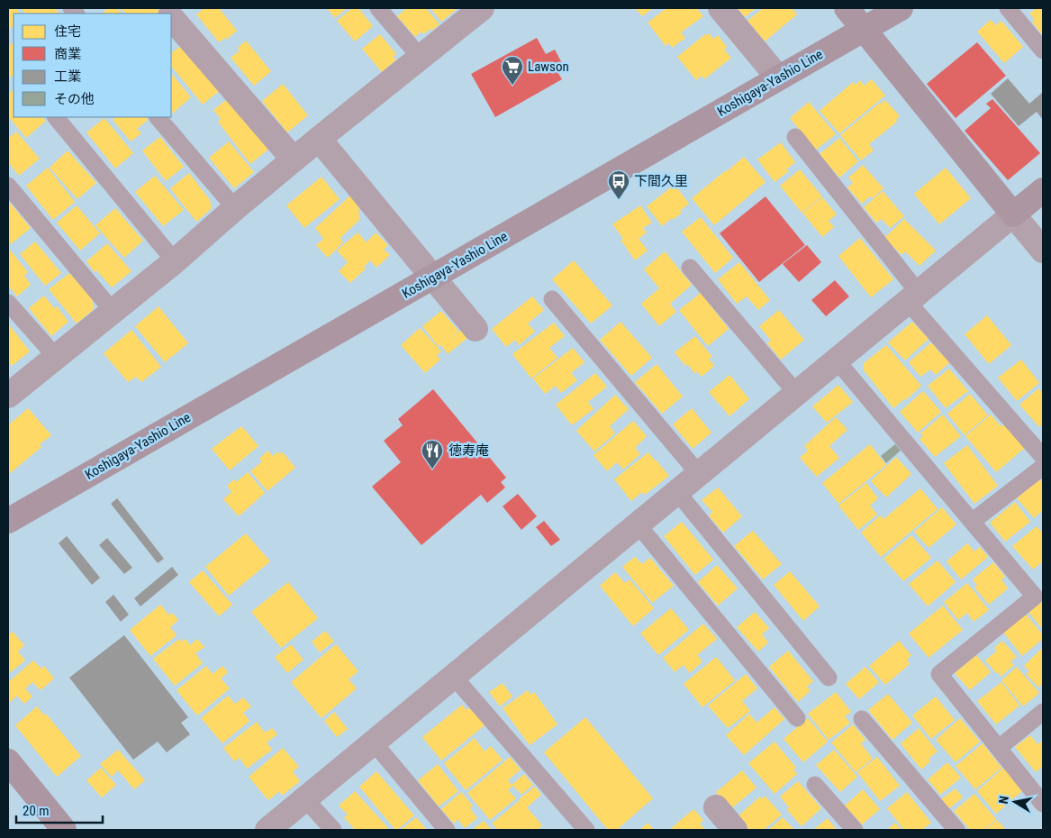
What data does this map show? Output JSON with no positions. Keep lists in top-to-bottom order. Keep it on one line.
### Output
{"streets":{"main road":["Koshigaya-Yashio Line"]},"places":{"supermarket":["Lawson"],"bus stop":["下間久里"],"restaurant":["徳寿庵"]},"legend":["住宅","商業","工業","その他"],"scale_bar":"20 m","north":"left"}
